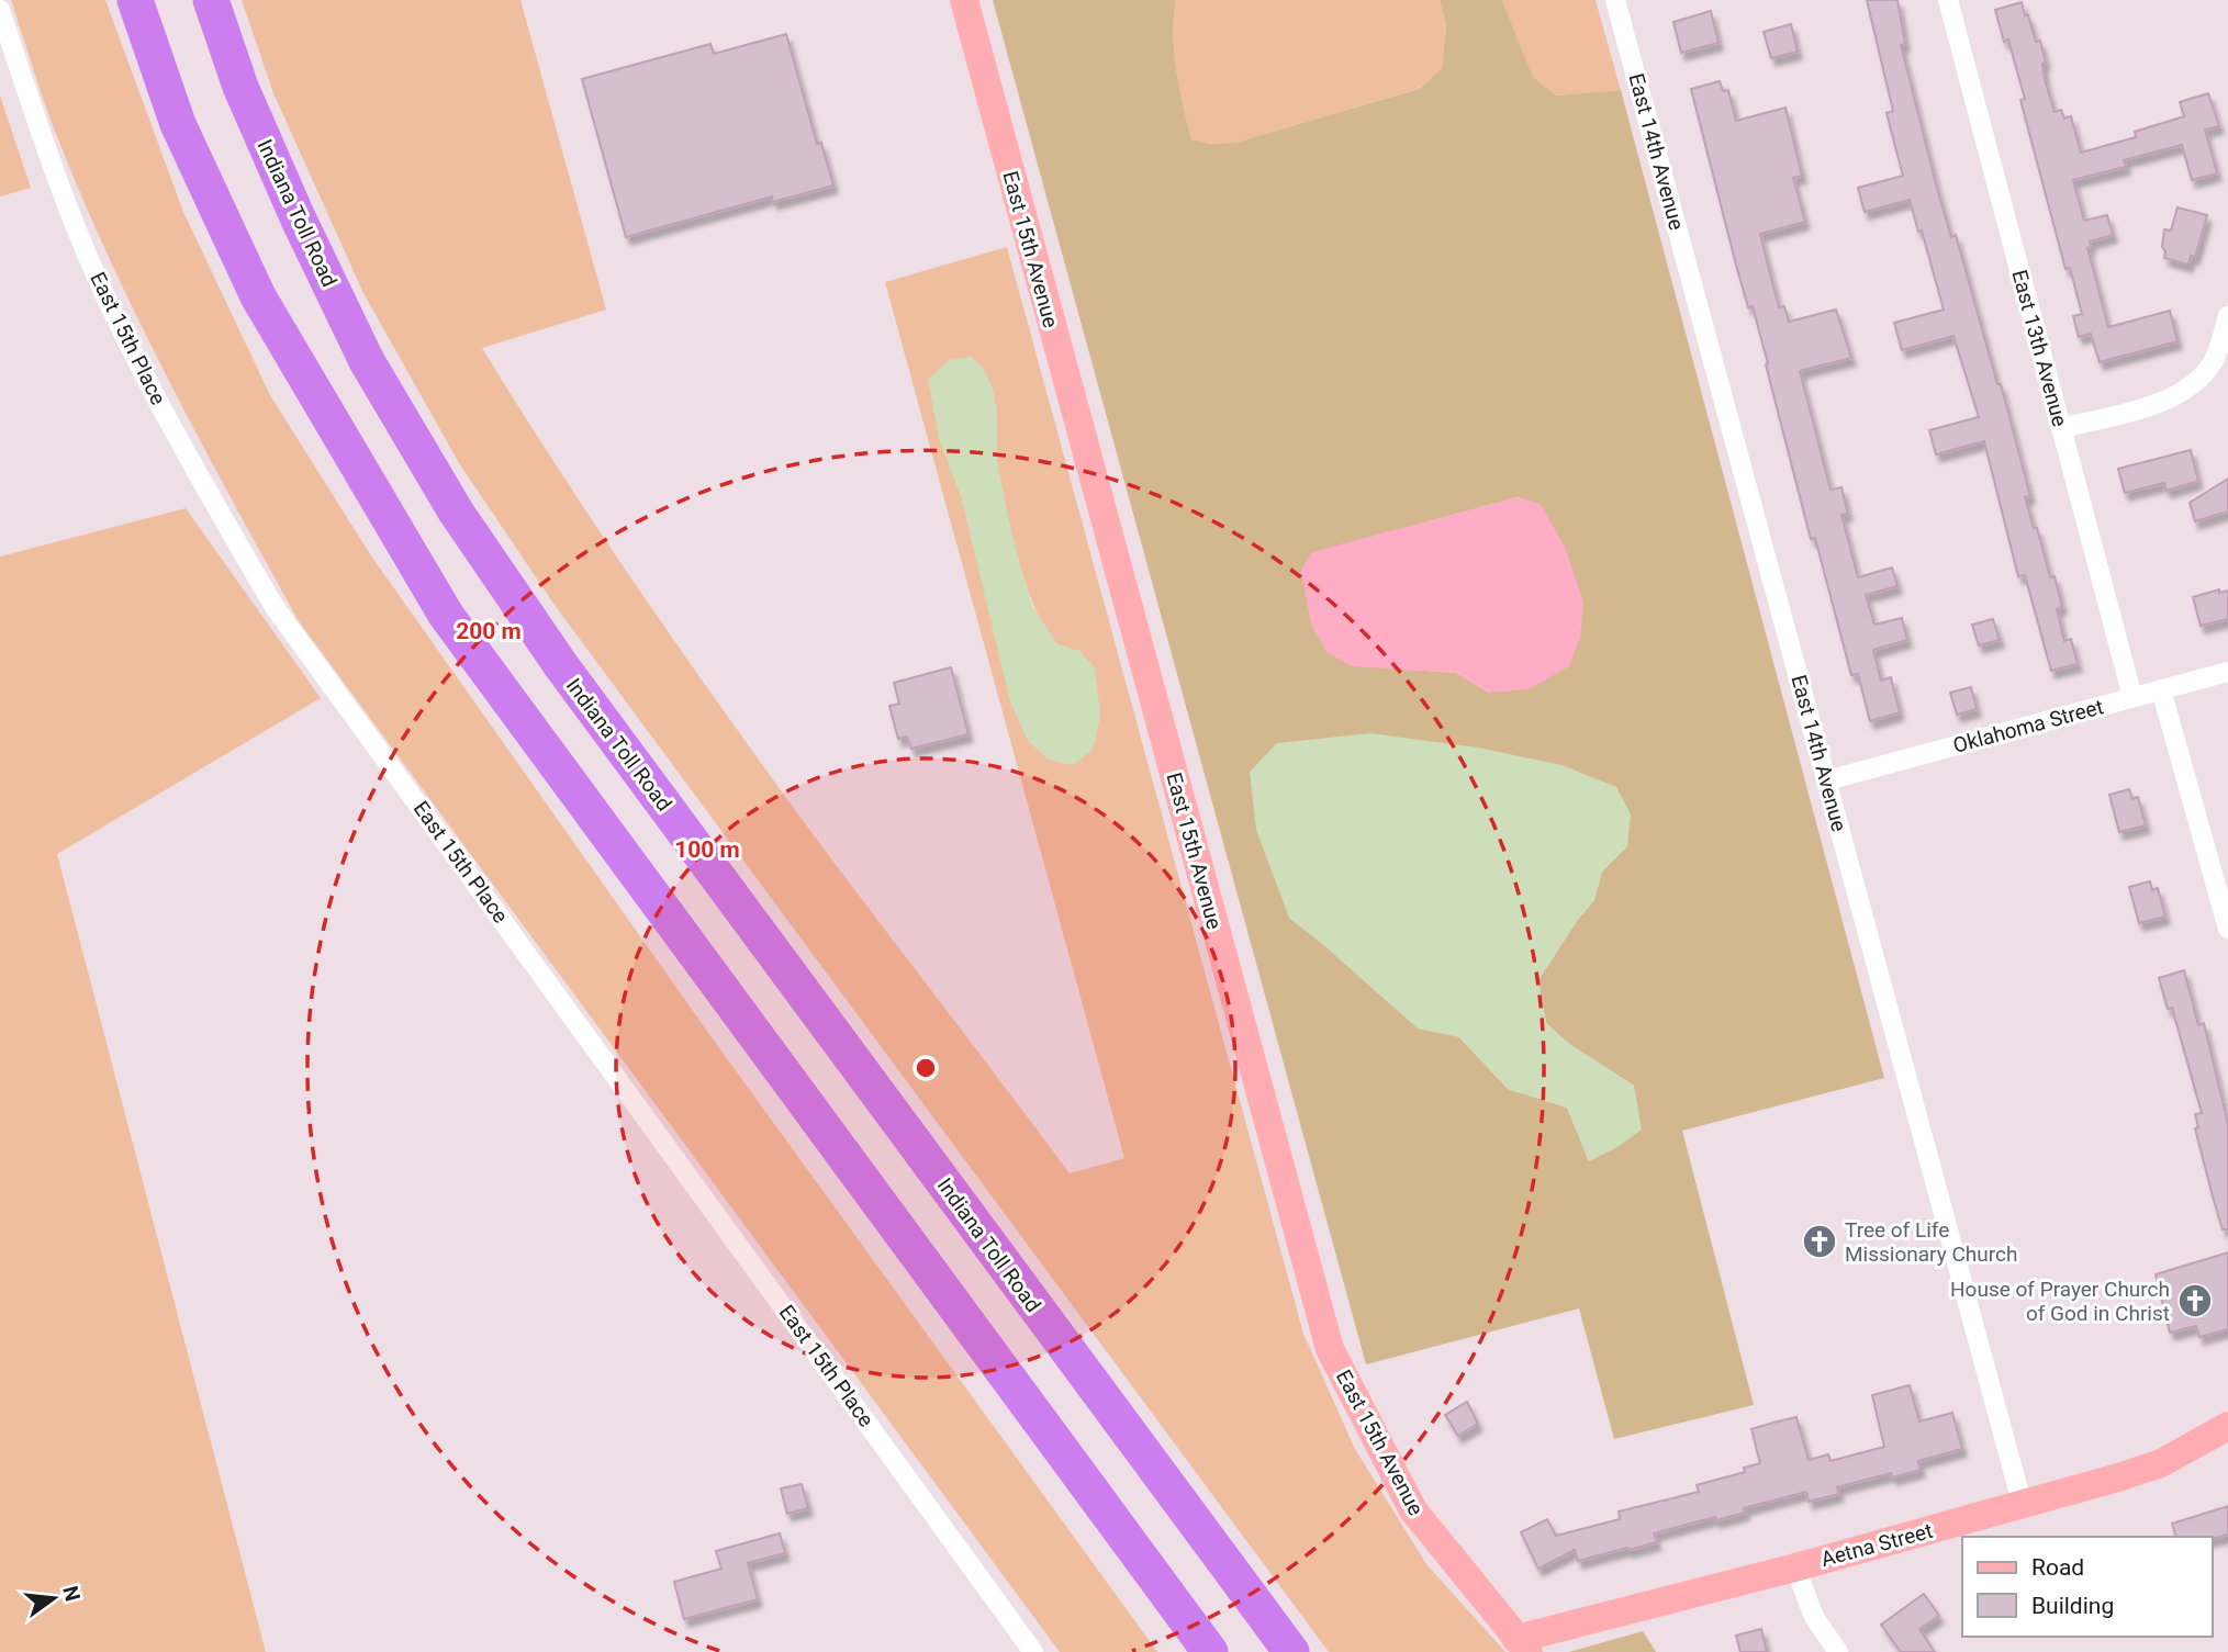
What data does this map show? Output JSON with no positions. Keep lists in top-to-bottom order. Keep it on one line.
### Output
{"streets":{"highway":["Indiana Toll Road"],"street":["East 14th Avenue","East 15th Avenue","East 15th Place","East 13th Avenue","Oklahoma Street","Aetna Street"]},"crossings":[["East 14th Avenue","Oklahoma Street"],["East 14th Avenue","Aetna Street"],["East 15th Avenue","Aetna Street"],["East 13th Avenue","Oklahoma Street"]],"places":{"church":["Tree of Life Missionary Church","House of Prayer Church of God in Christ"]},"legend":["Road","Building"],"north":"right","rings":["200 m","100 m"]}
